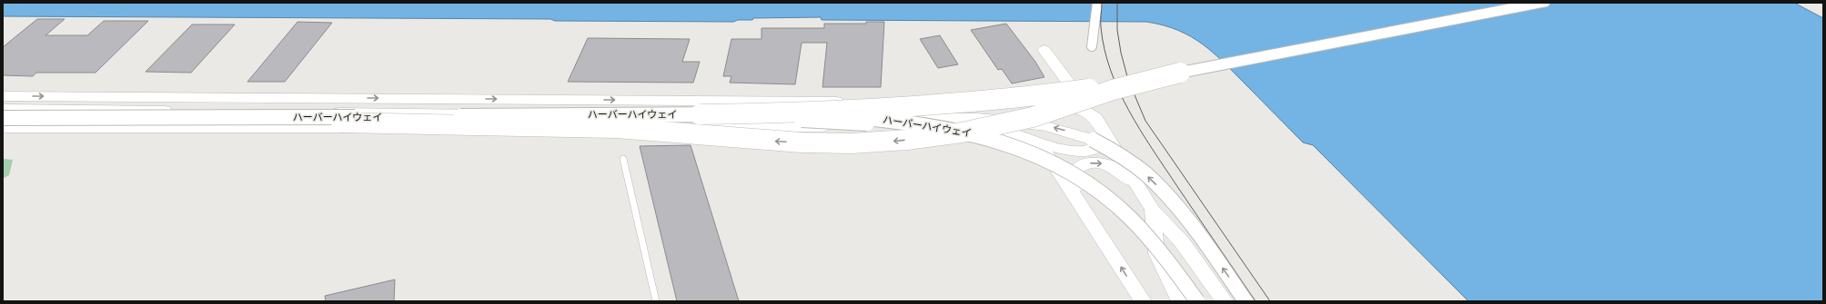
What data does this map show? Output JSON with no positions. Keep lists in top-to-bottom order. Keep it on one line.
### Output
{"streets":{"street":["ハーバーハイウェイ"]}}
